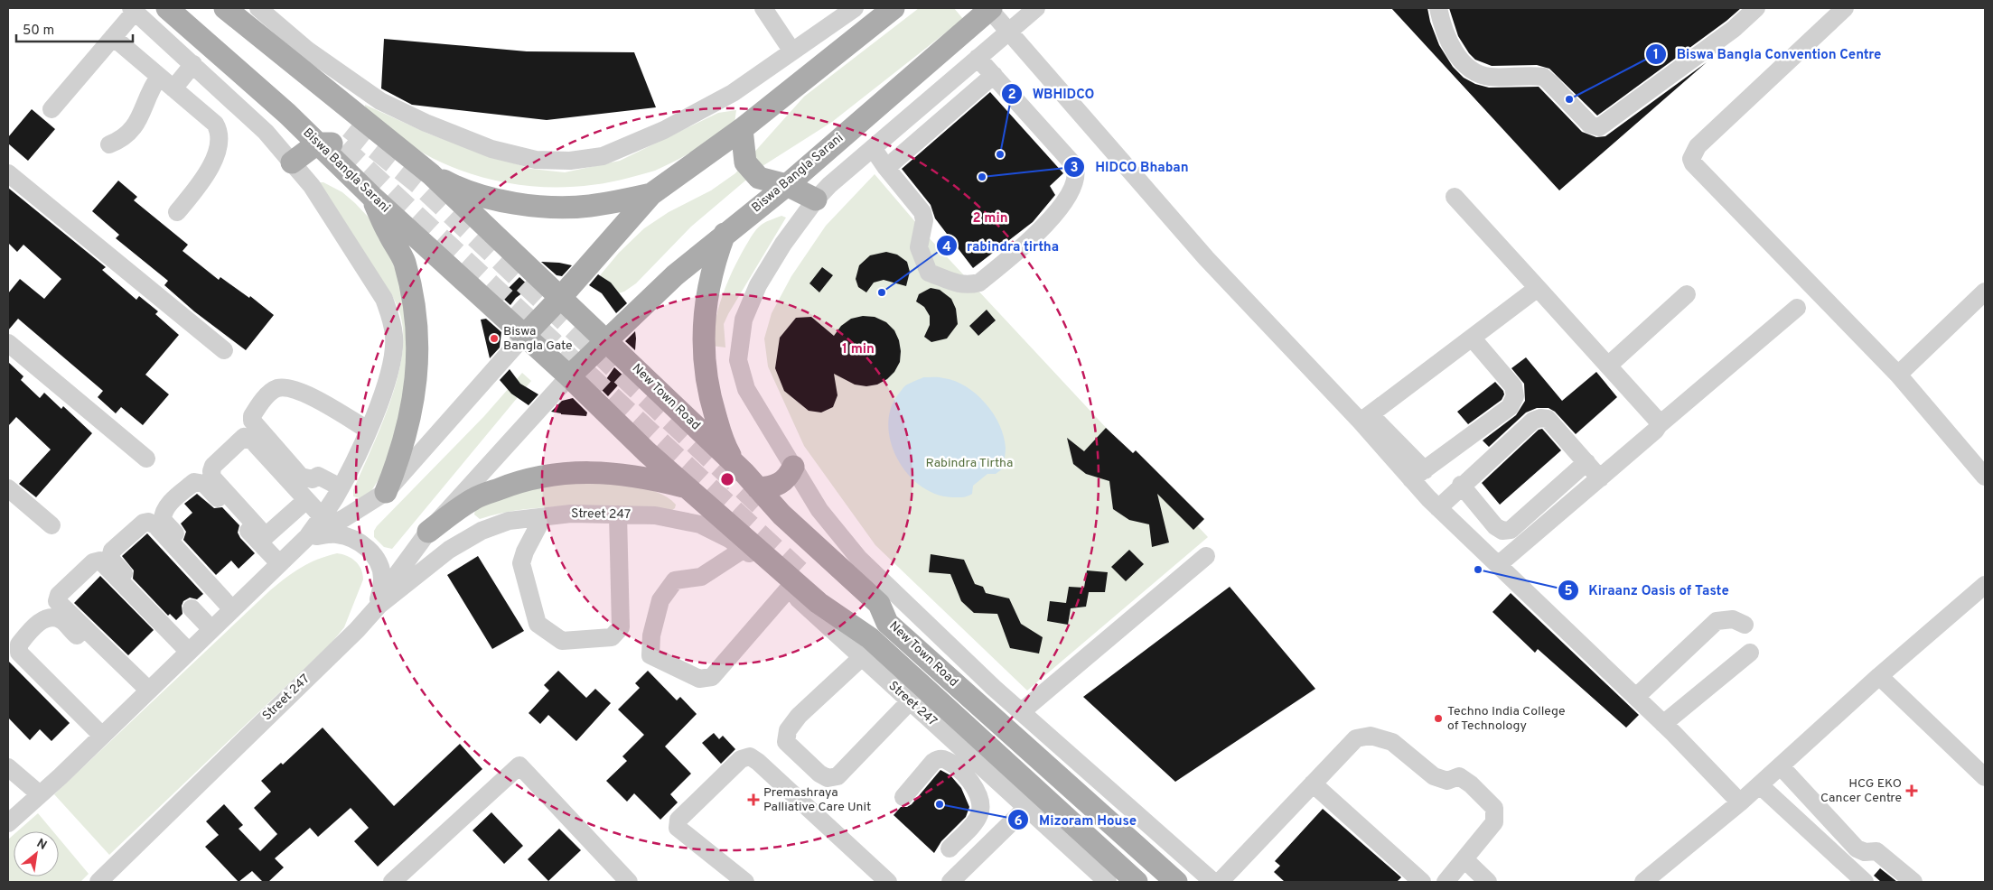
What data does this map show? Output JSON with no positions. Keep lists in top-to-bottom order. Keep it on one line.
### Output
{"streets":{"main road":["Biswa Bangla Sarani","New Town Road"],"street":["Street 247"]},"crossings":[["Biswa Bangla Sarani","New Town Road"],["Biswa Bangla Sarani","Street 247"]],"parks":["Rabindra Tirtha"],"places":{"other":["Biswa Bangla Convention Centre","WBHIDCO","HIDCO Bhaban","rabindra tirtha","Biswa Bangla Gate","Kiraanz Oasis of Taste","Techno India College of Technology","Mizoram House"],"health":["HCG EKO Cancer Centre","Premashraya Palliative Care Unit"]},"scale_bar":"50 m","north":"top right","rings":["2 min","1 min"]}
